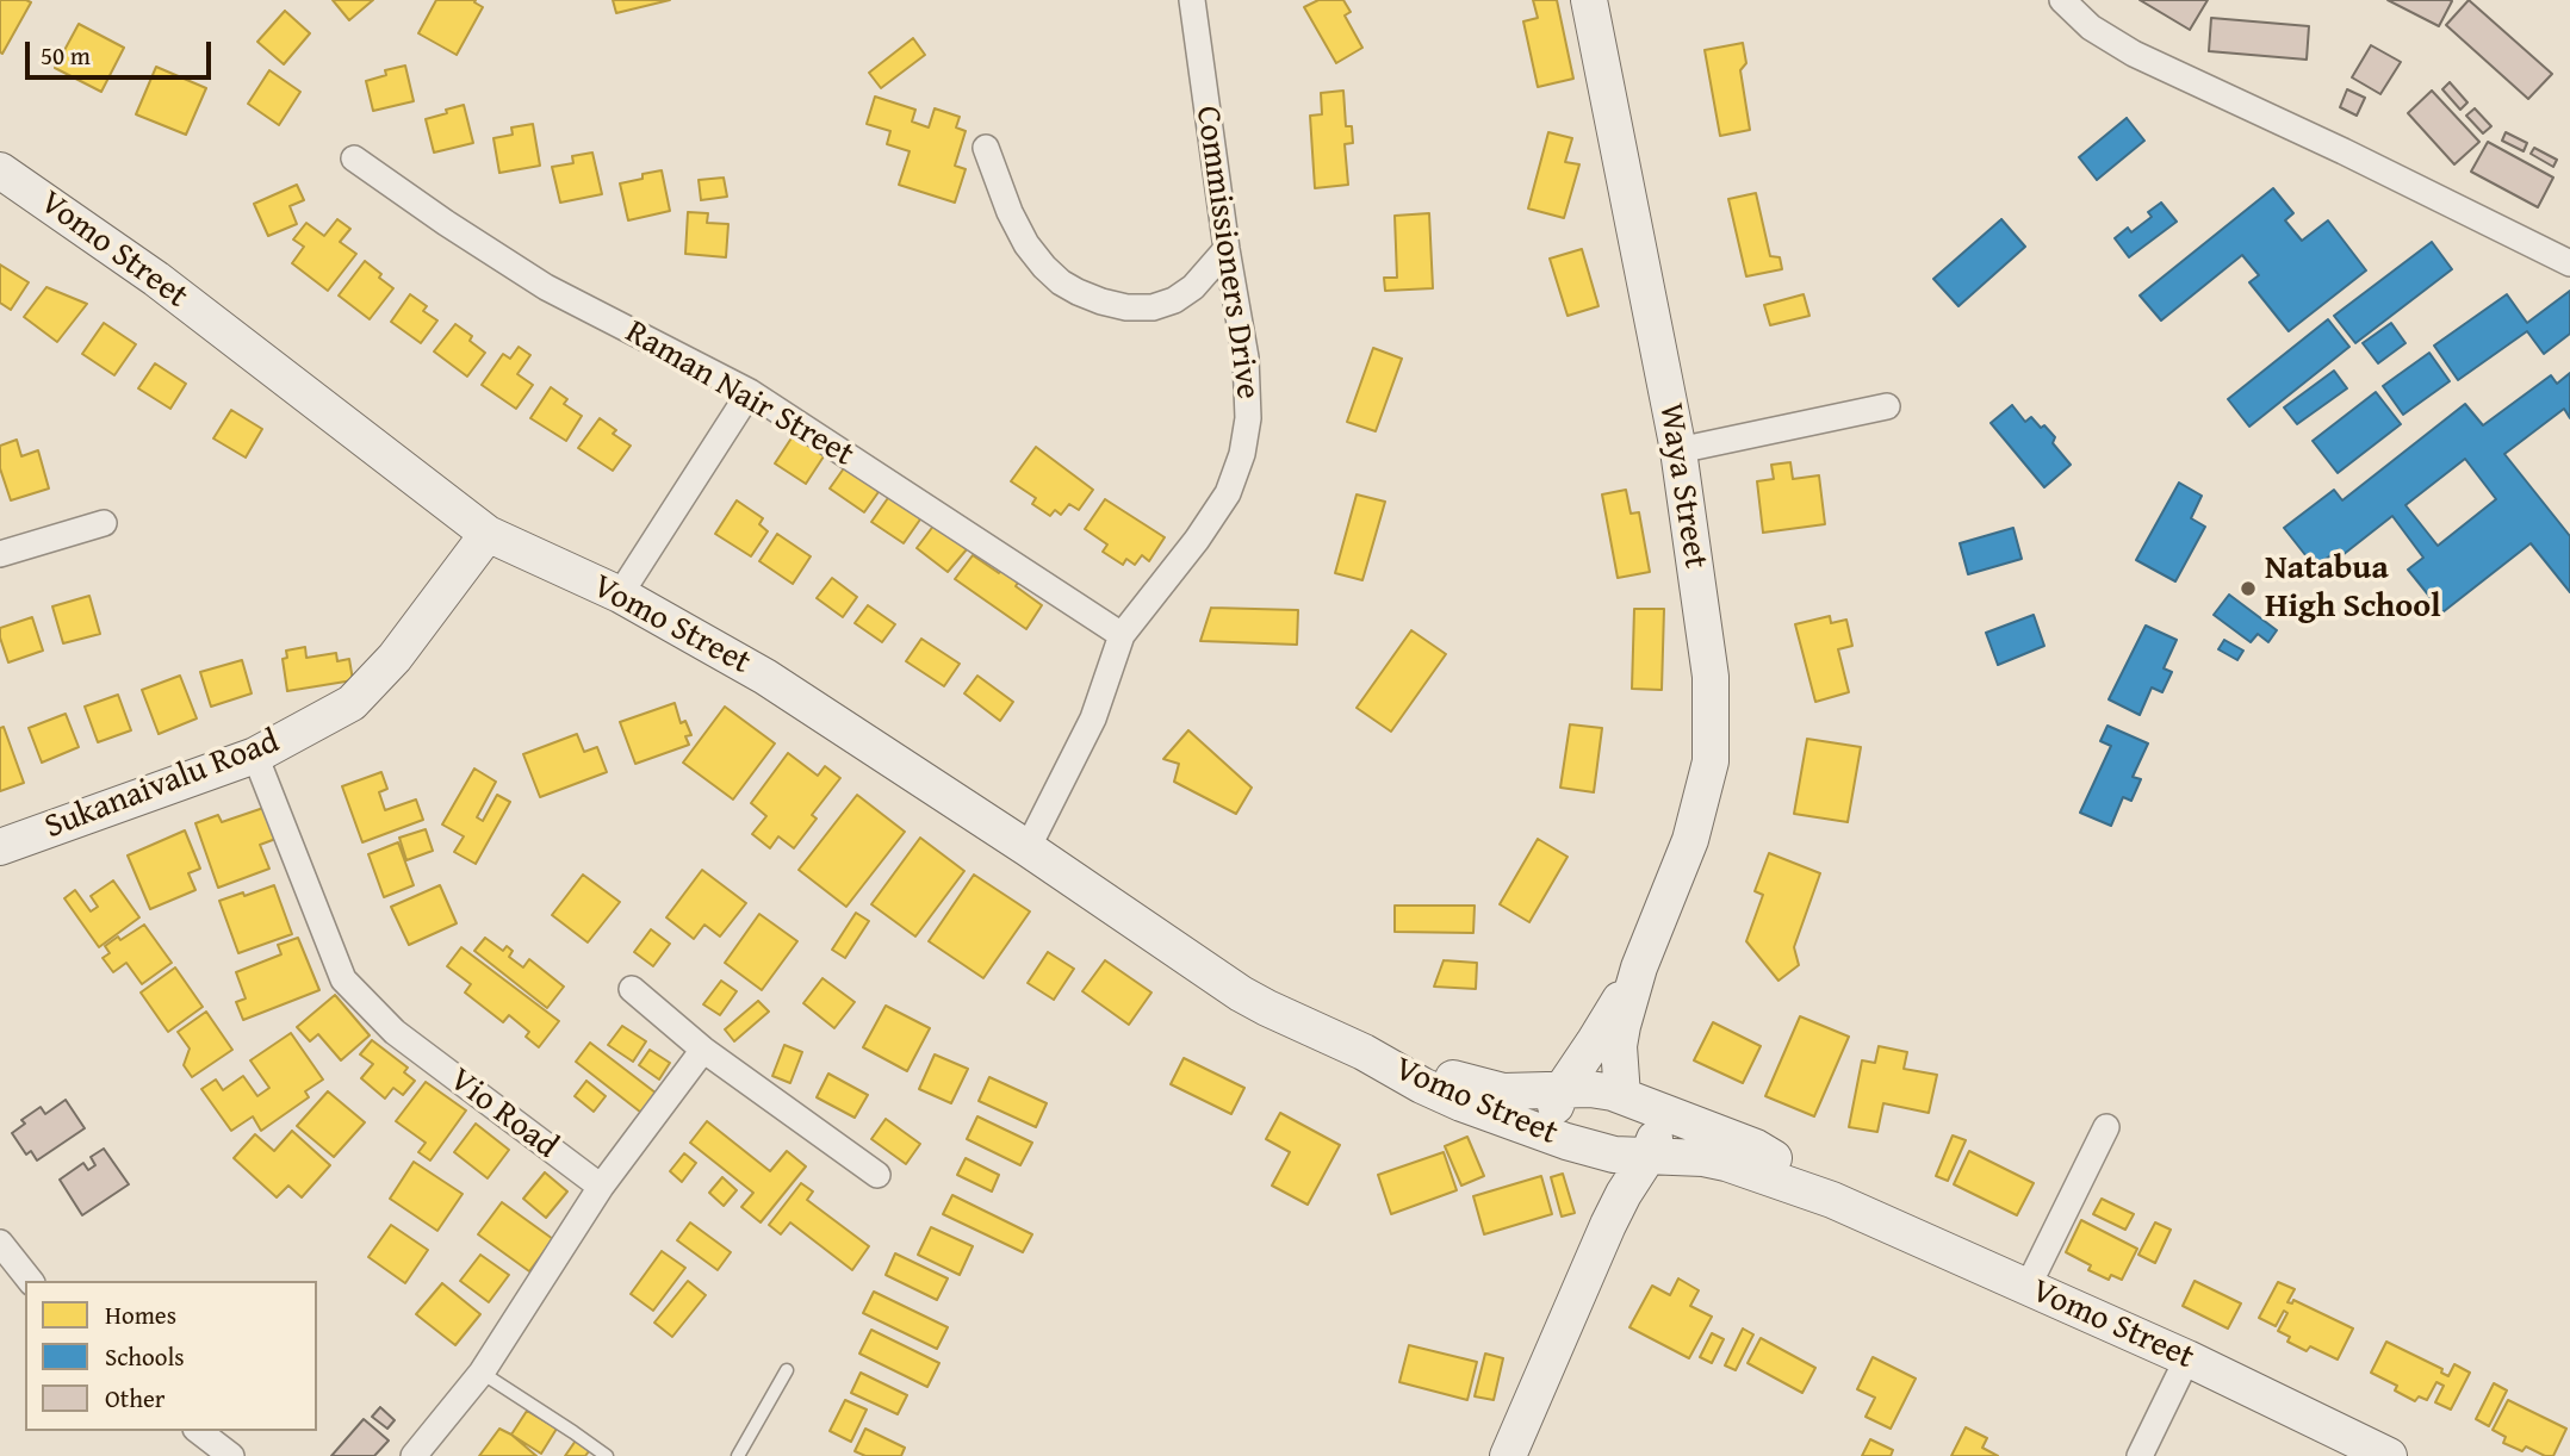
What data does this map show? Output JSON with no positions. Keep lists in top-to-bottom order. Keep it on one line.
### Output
{"streets":{"main road":["Vomo Street","Waya Street","Sukanaivalu Road"],"street":["Commissioners Drive","Raman Nair Street","Vio Road"]},"crossings":[["Vomo Street","Commissioners Drive"],["Vomo Street","Waya Street"],["Vomo Street","Sukanaivalu Road"],["Commissioners Drive","Raman Nair Street"],["Sukanaivalu Road","Vio Road"]],"places":["Natabua High School"],"legend":["Homes","Schools","Other"],"scale_bar":"50 m"}
